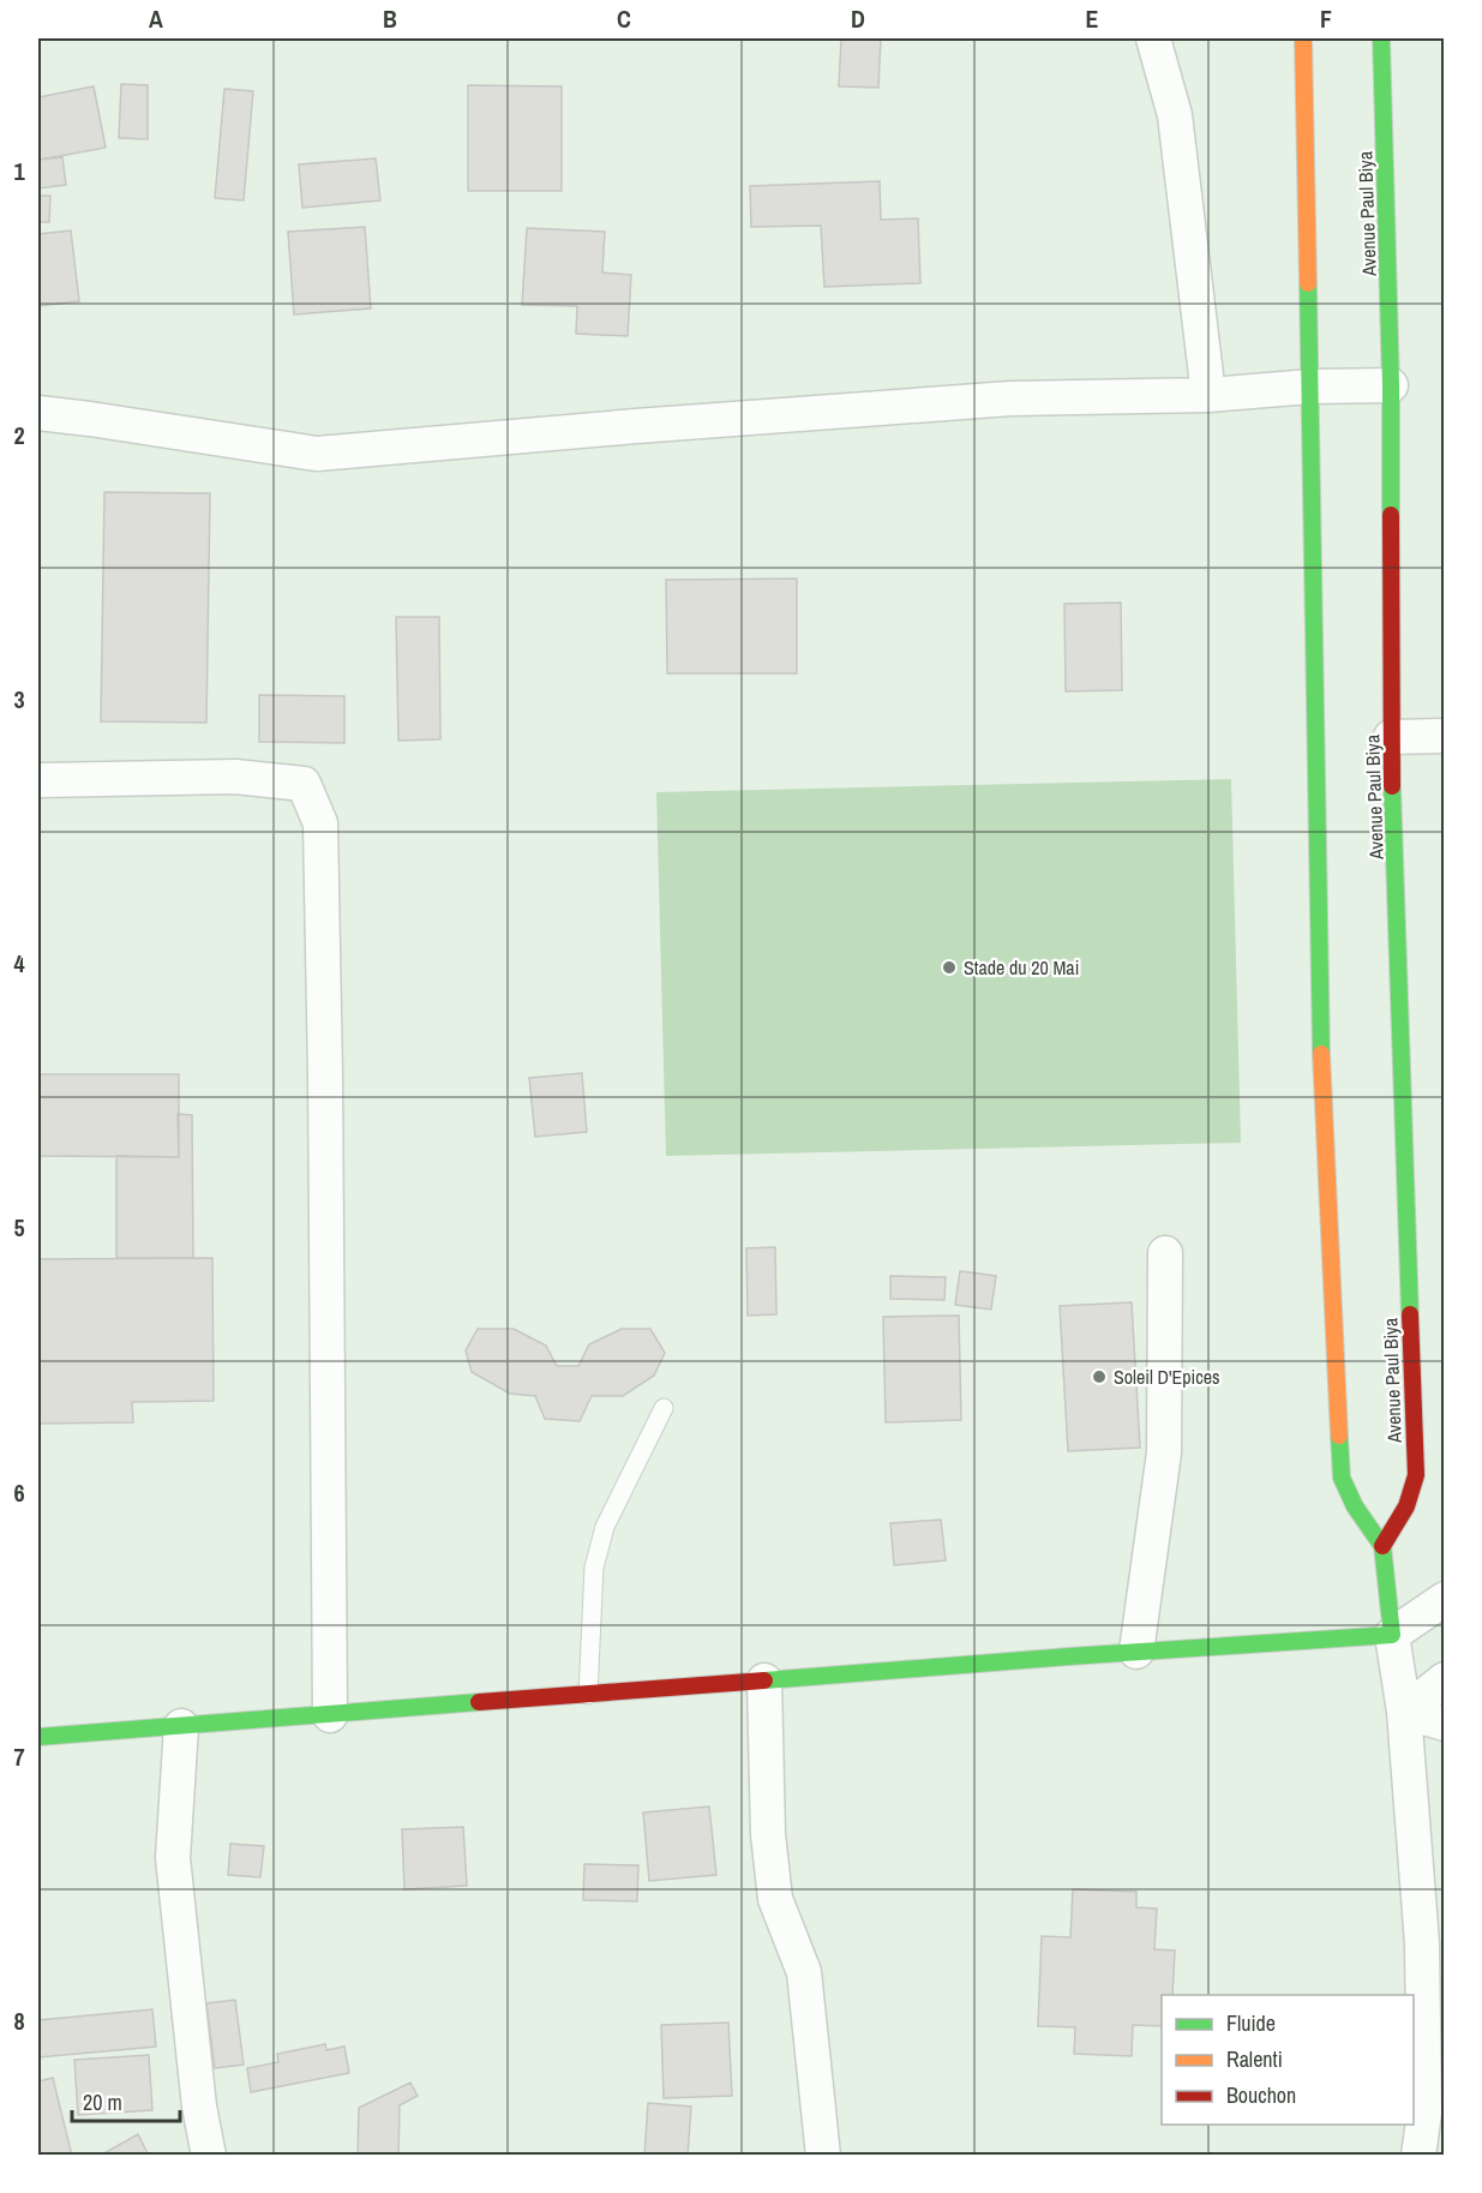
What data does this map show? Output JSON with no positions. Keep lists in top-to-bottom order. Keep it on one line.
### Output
{"streets":{"street":["Avenue Paul Biya"]},"places":["Stade du 20 Mai","Soleil D'Epices"],"legend":["Fluide","Ralenti","Bouchon"],"scale_bar":"20 m","grid":{"columns":["A","B","C","D","E","F"],"rows":["1","2","3","4","5","6","7","8"]}}
